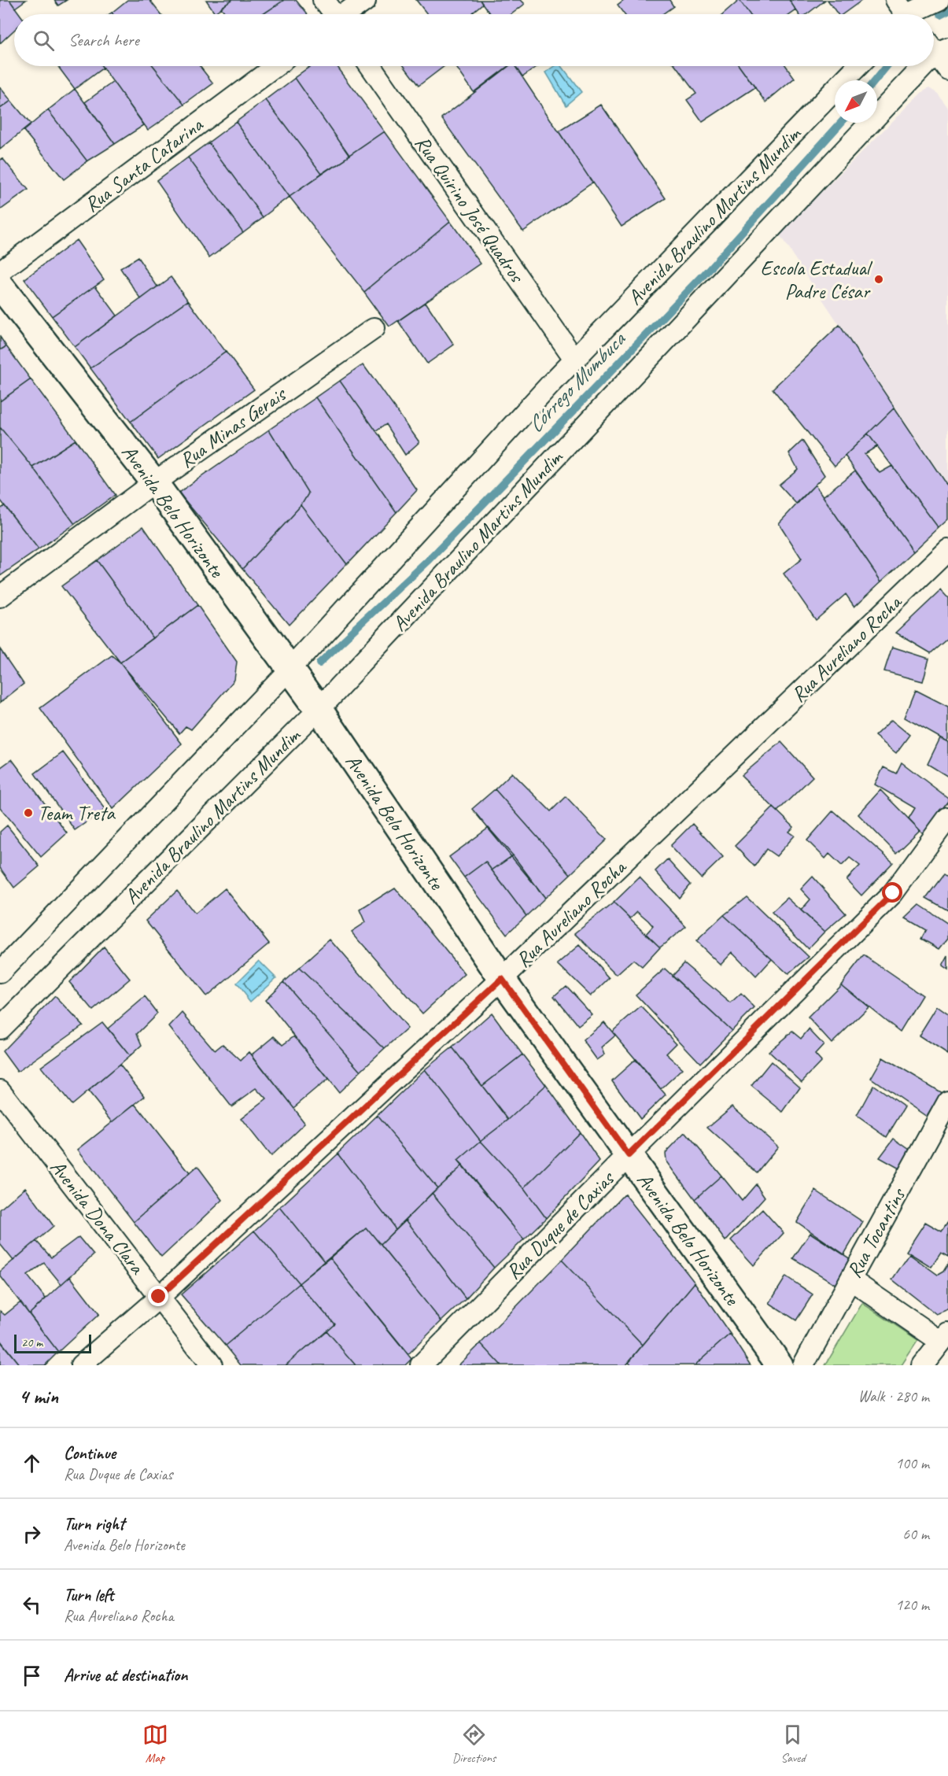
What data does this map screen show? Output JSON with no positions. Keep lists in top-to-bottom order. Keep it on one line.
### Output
{"streets":{"street":["Rua Santa Catarina","Rua Quirino José Quadros","Avenida Braulino Martins Mundim","Rua Minas Gerais","Avenida Belo Horizonte","Rua Aureliano Rocha","Avenida Dona Clara","Rua Duque de Caxias","Rua Tocantins"]},"crossings":[["Rua Quirino José Quadros","Avenida Braulino Martins Mundim"],["Avenida Braulino Martins Mundim","Avenida Belo Horizonte"],["Rua Minas Gerais","Avenida Belo Horizonte"],["Avenida Belo Horizonte","Rua Aureliano Rocha"],["Avenida Belo Horizonte","Rua Duque de Caxias"],["Rua Aureliano Rocha","Avenida Dona Clara"]],"water":["Córrego Mumbuca"],"places":["Escola Estadual Padre César","Team Treta"],"scale_bar":"20 m","north":"bottom left","page":{"search":"Search here","scale":"20 m","heading":["4 min","Walk · 280 m"],"list":[["Continue","Rua Duque de Caxias","100 m"],["Turn right","Avenida Belo Horizonte","60 m"],["Turn left","Rua Aureliano Rocha","120 m"],"Arrive at destination"],"nav":["Map","Directions","Saved"]}}
